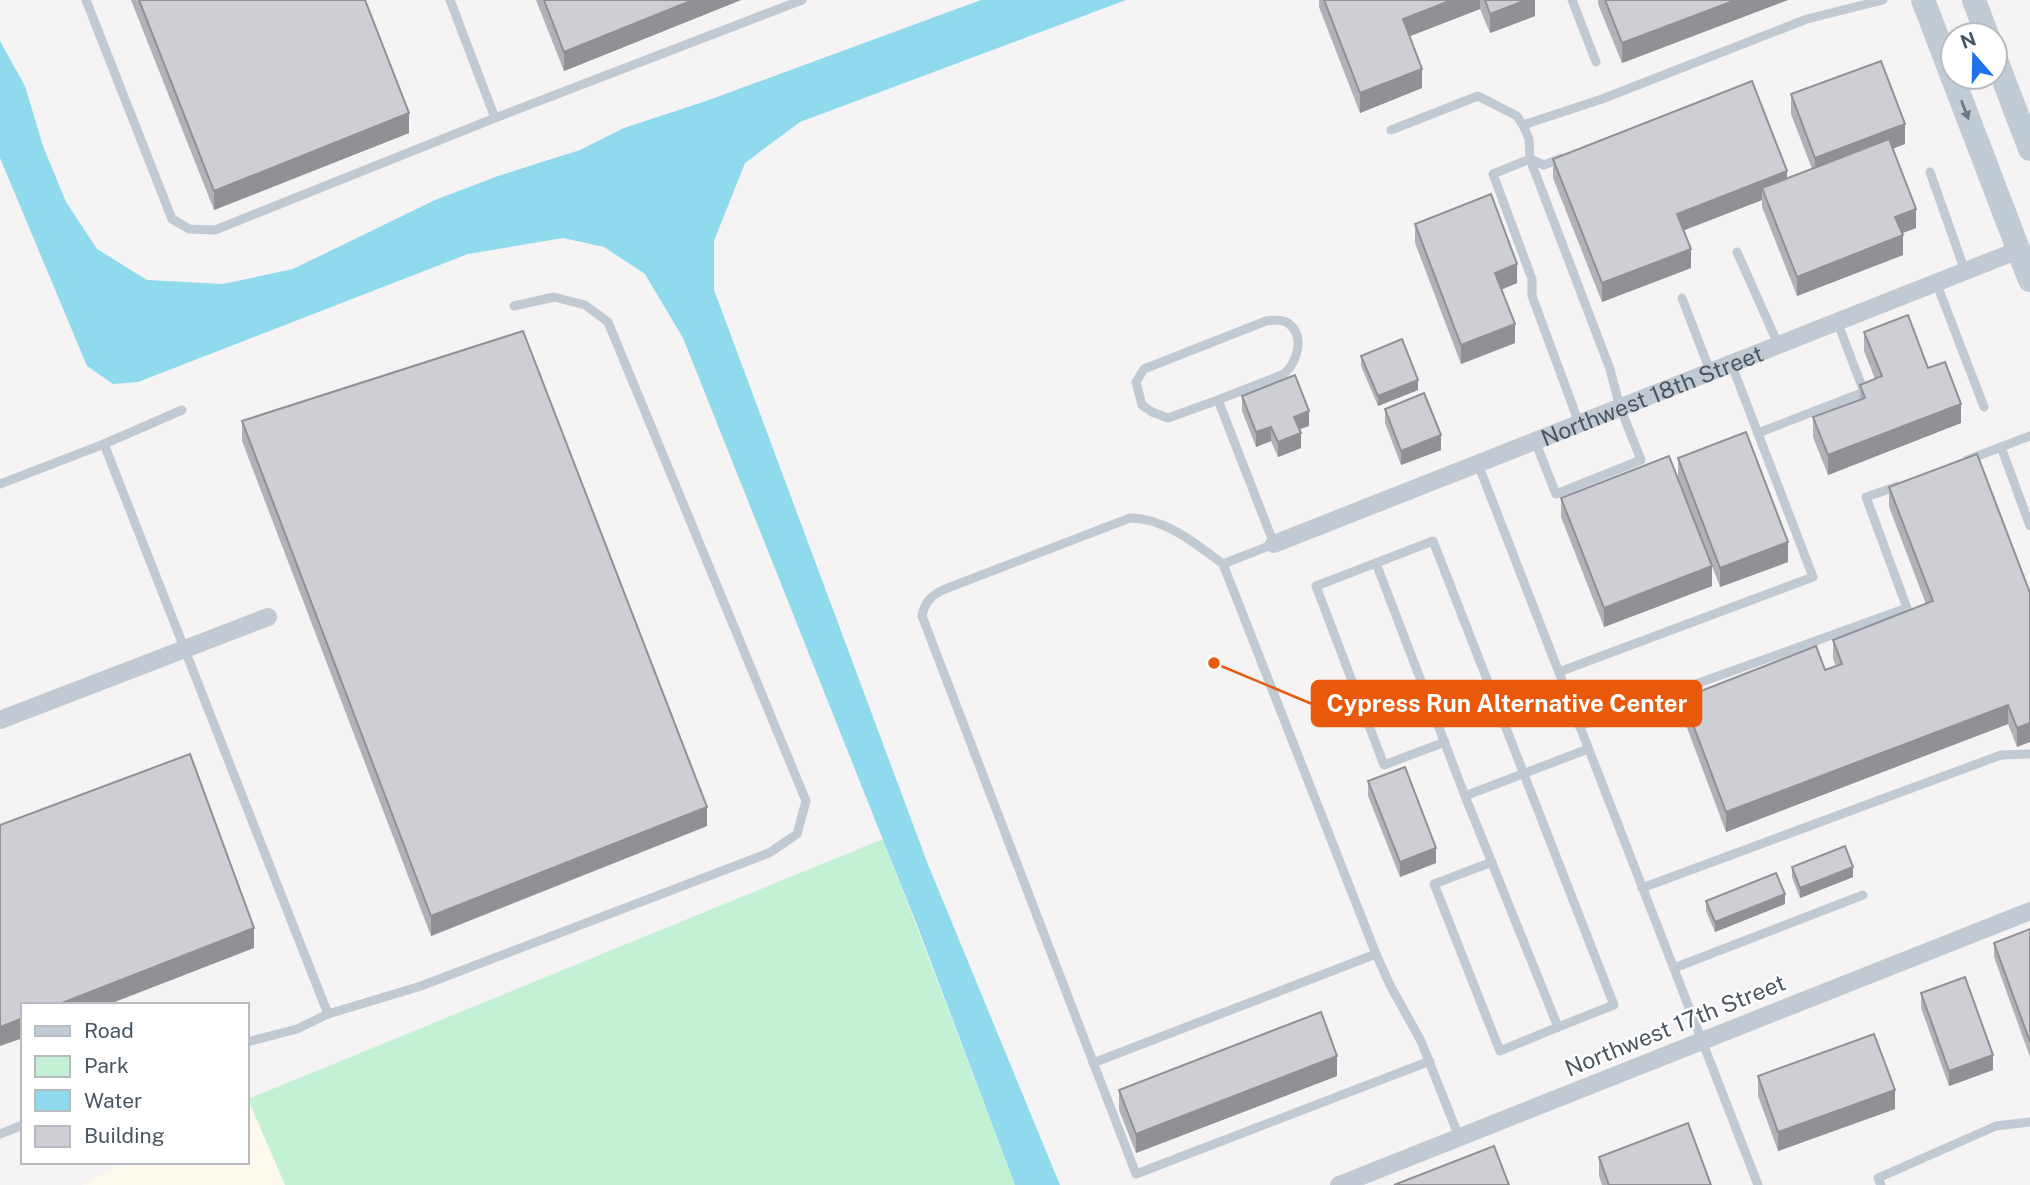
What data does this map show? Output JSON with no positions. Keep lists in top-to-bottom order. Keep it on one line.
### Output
{"streets":{"street":["Northwest 18th Street","Northwest 17th Street"]},"places":["Cypress Run Alternative Center"],"legend":["Road","Park","Water","Building"],"north":"top"}
